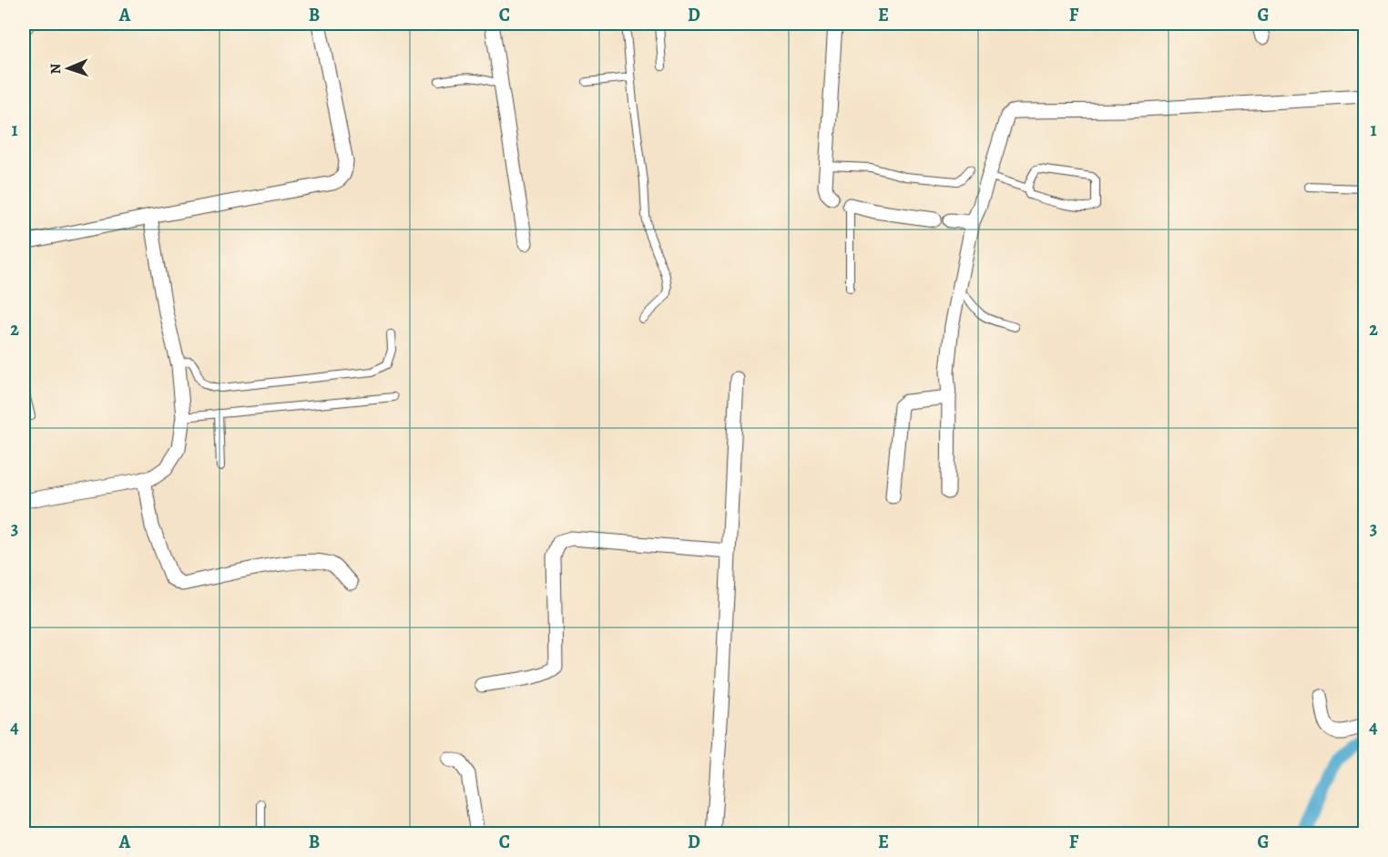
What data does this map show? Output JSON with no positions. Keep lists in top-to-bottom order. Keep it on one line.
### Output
{"north":"left","grid":{"columns":["A","B","C","D","E","F","G"],"rows":["1","2","3","4"]}}
